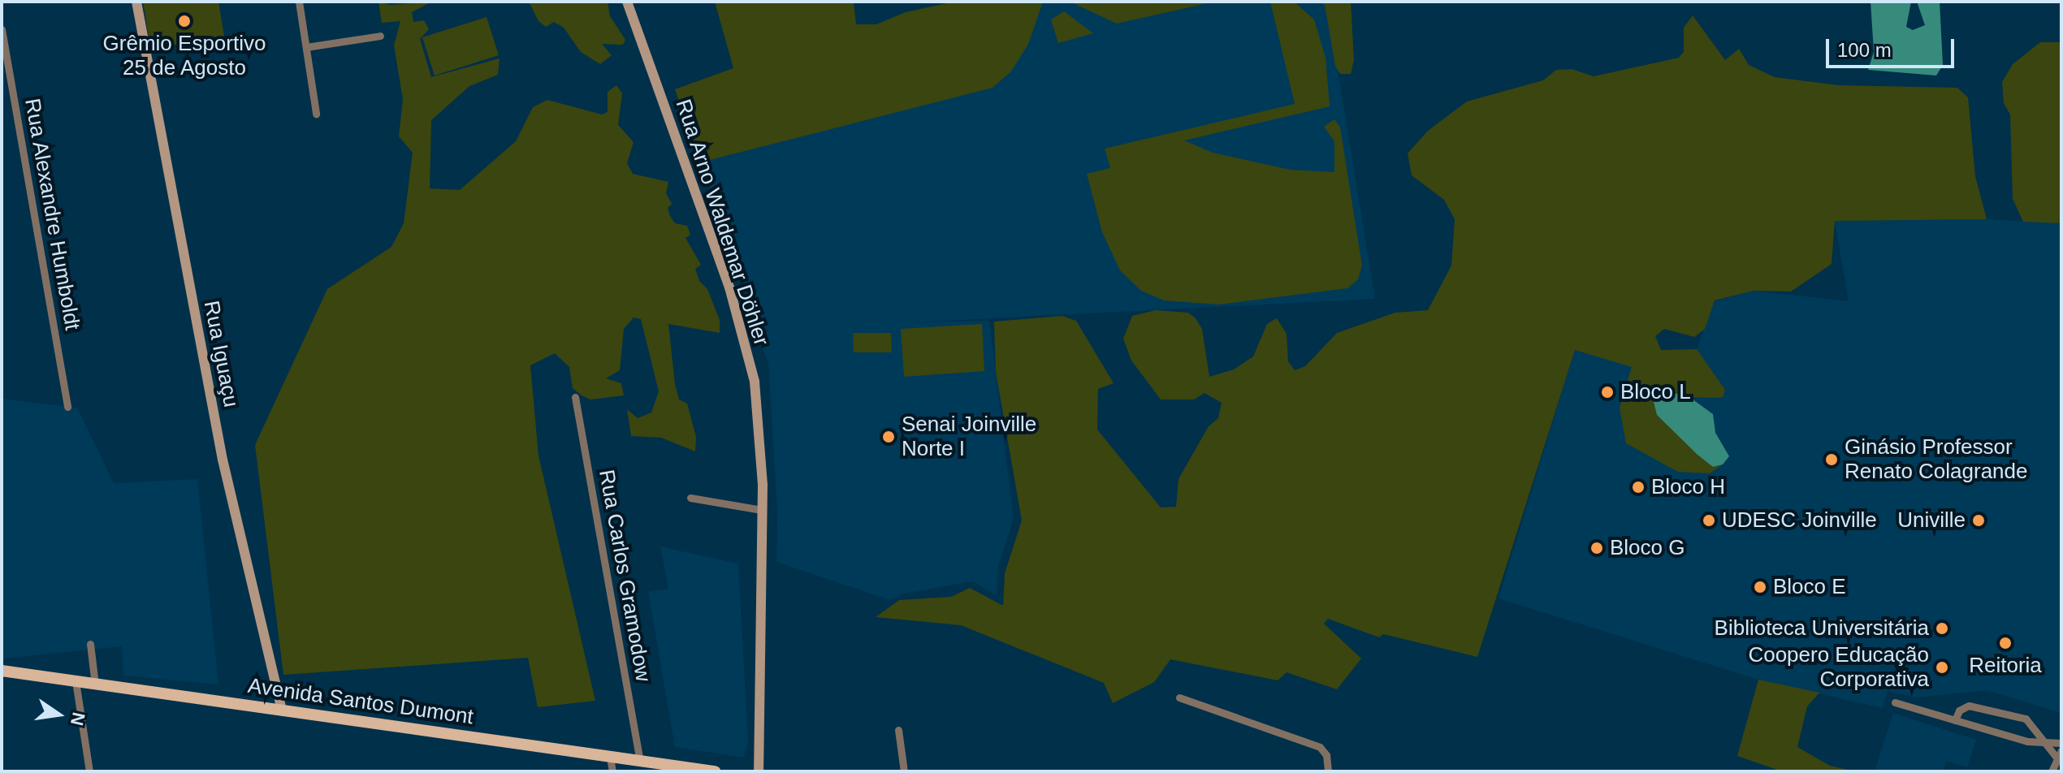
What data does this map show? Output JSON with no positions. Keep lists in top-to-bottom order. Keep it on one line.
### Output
{"streets":{"main road":["Rua Arno Waldemar Döhler","Rua Iguaçu","Avenida Santos Dumont"],"street":["Rua Alexandre Humboldt","Rua Carlos Gramodow"]},"crossings":[["Rua Iguaçu","Avenida Santos Dumont"],["Rua Carlos Gramodow","Avenida Santos Dumont"]],"places":["Grêmio Esportivo 25 de Agosto","Bloco L","Senai Joinville Norte I","Ginásio Professor Renato Colagrande","Bloco H","UDESC Joinville","Univille","Bloco G","Bloco E","Biblioteca Universitária","Reitoria","Coopero Educação Corporativa"],"scale_bar":"100 m","north":"right"}
